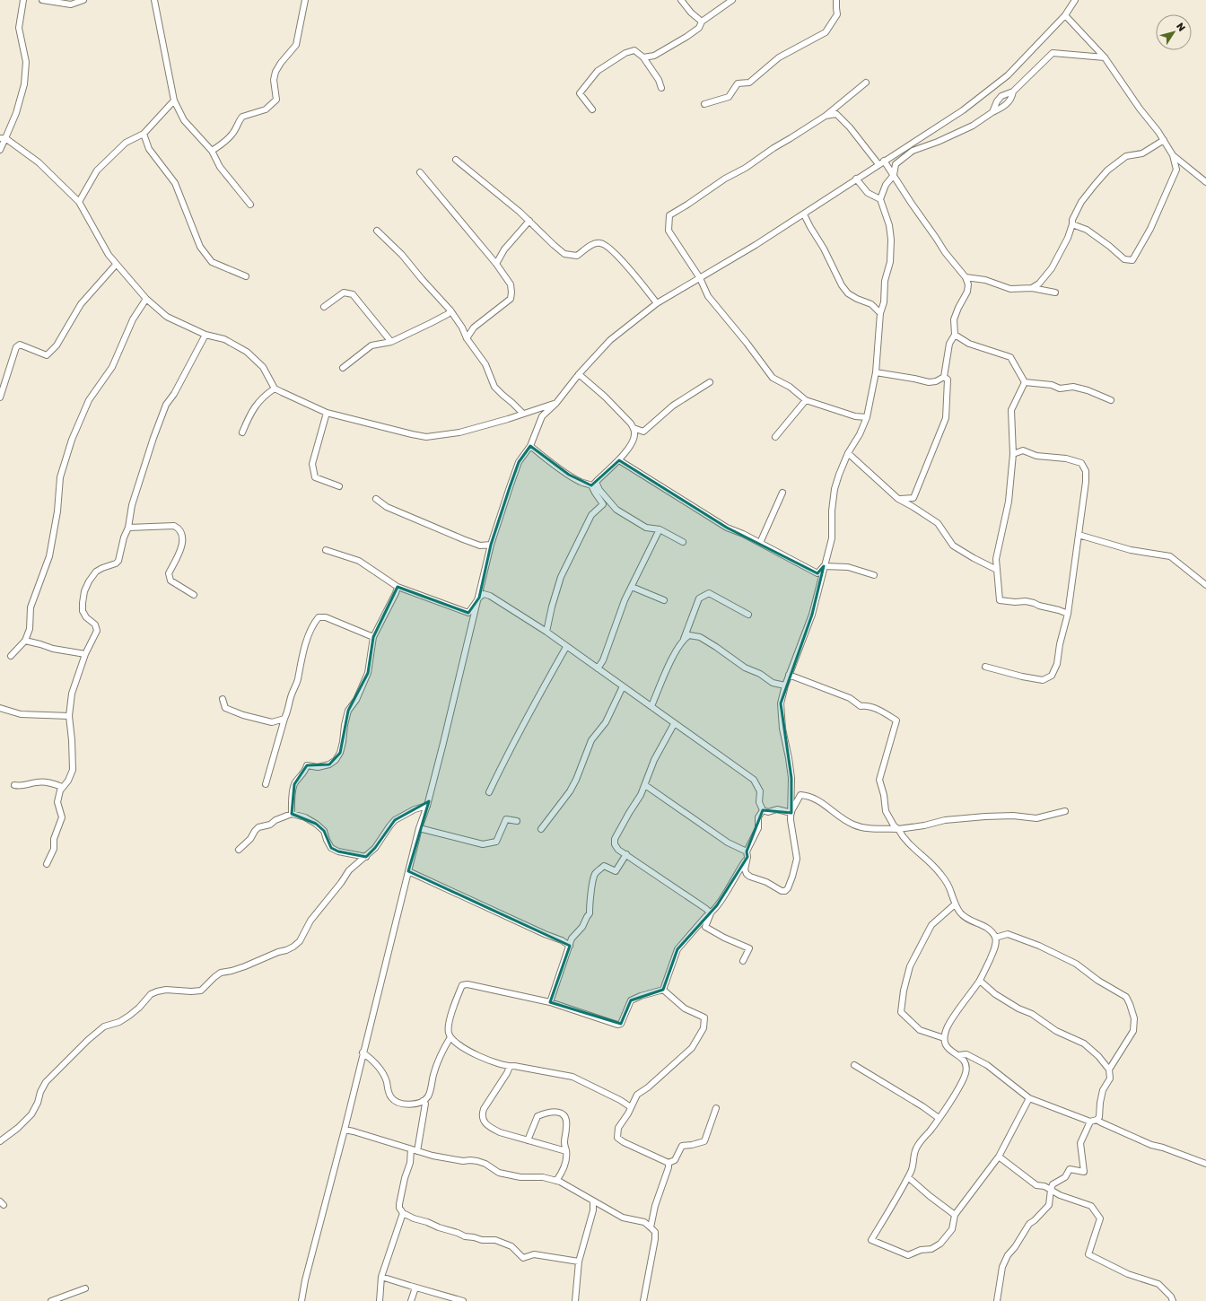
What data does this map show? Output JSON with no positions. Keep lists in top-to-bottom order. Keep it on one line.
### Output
{"north":"top right"}
